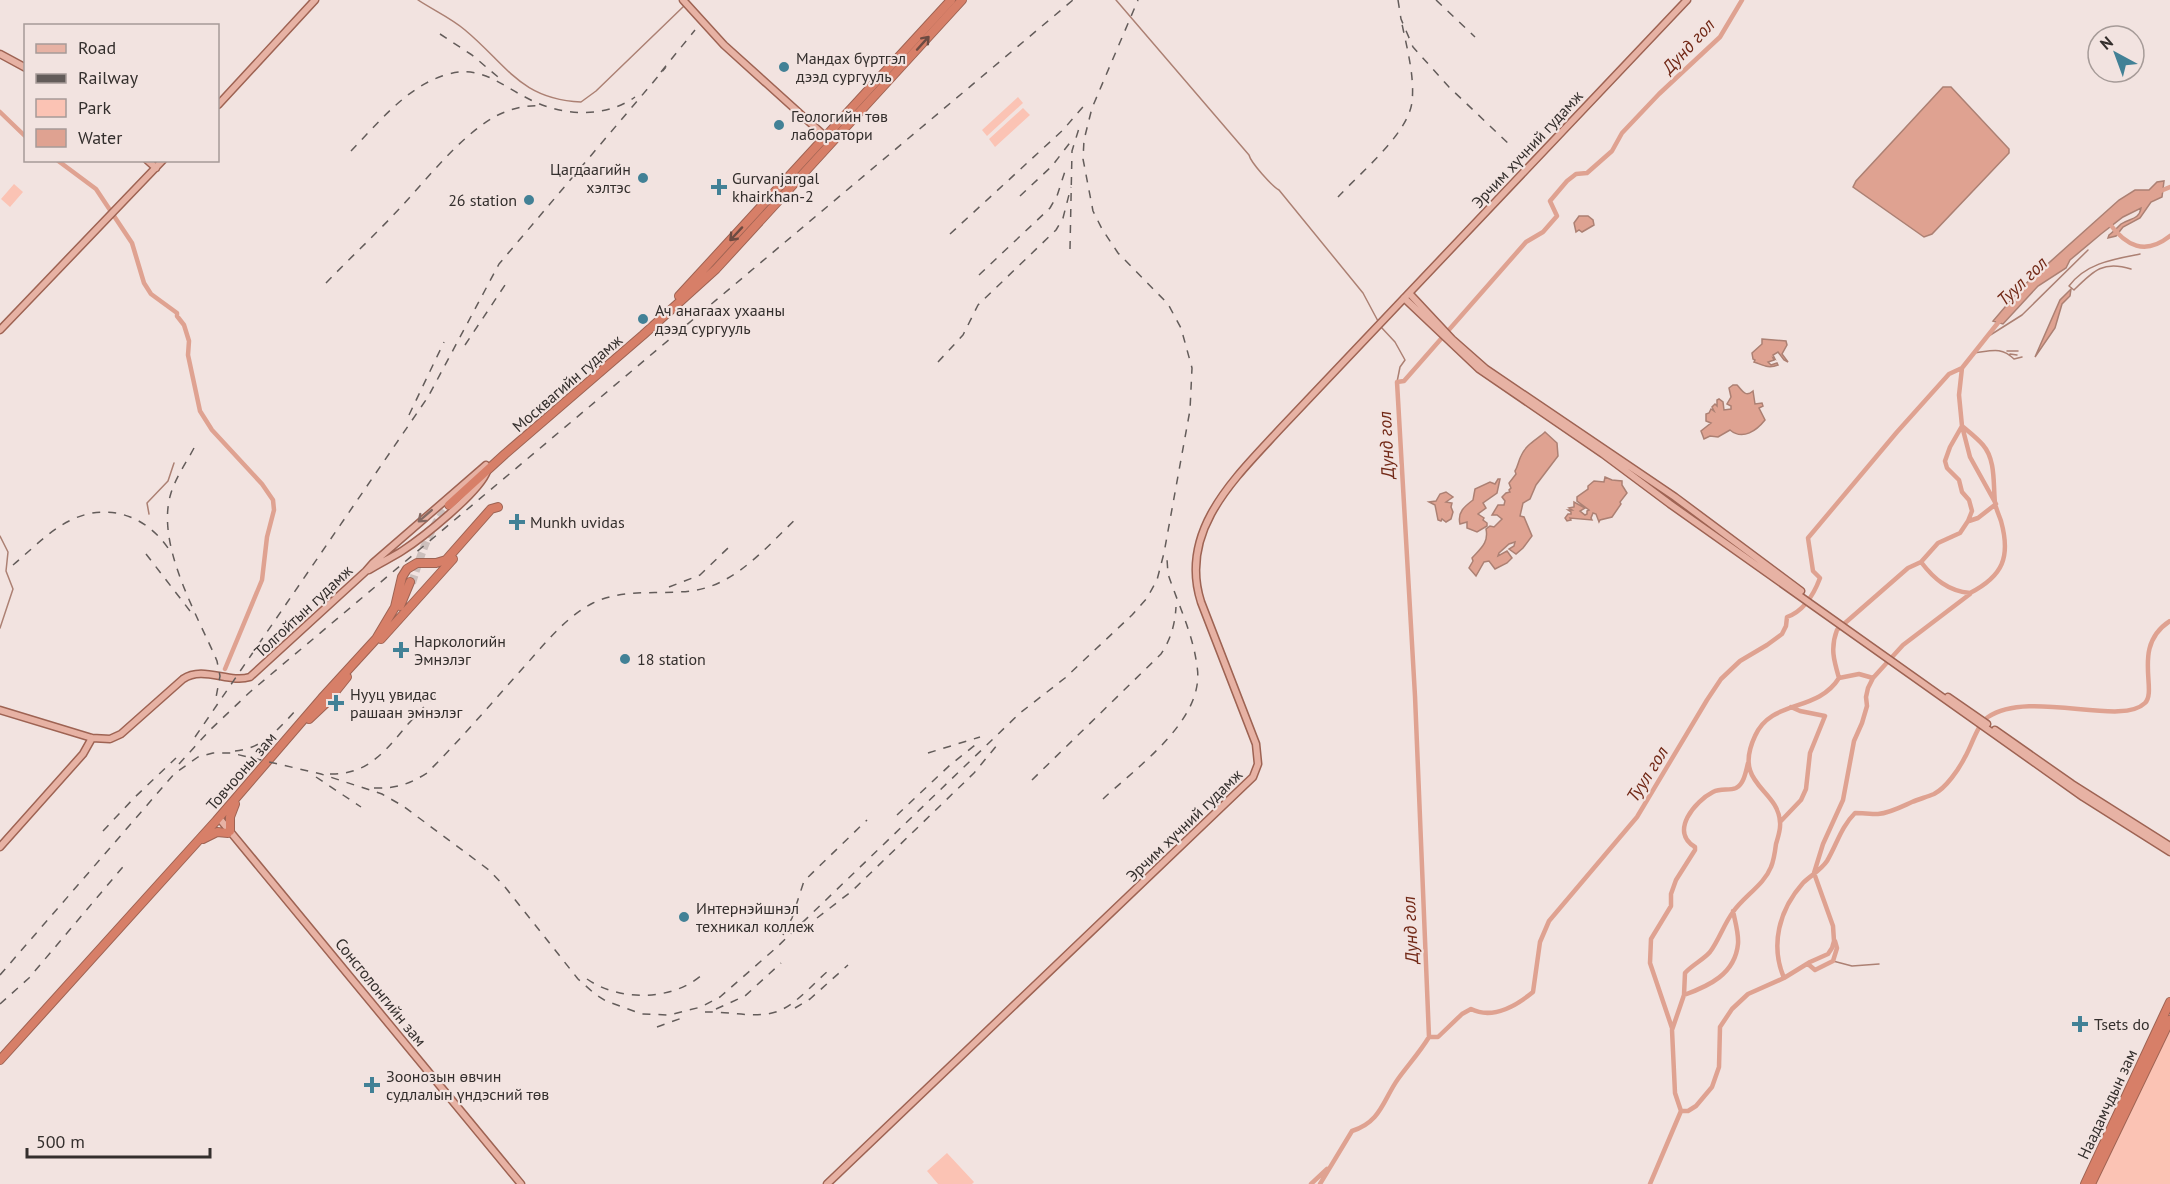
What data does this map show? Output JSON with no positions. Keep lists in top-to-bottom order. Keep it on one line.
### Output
{"streets":{"highway":["Москвагийн гудамж","Товчооны зам","Наадамчдын зам"],"main road":["Эрчим хүчний гудамж","Толгойтын гудамж","Сонсголонгийн зам"]},"crossings":[["Москвагийн гудамж","Толгойтын гудамж"],["Товчооны зам","Сонсголонгийн зам"]],"water":["Дунд гол","Туул гол"],"places":{"other":["Мандах бүртгэл дээд сургууль","Геологийн төв лаборатори","Цагдаагийн хэлтэс","26 station","Ач анагаах ухааны дээд сургууль","18 station","Интернэйшнэл техникал коллеж"],"health":["Gurvanjargal khairkhan-2","Munkh uvidas","Наркологийн Эмнэлэг","Нууц увидас рашаан эмнэлэг","Tsets do","Зоонозын өвчин судлалын үндэсний төв"]},"legend":["Road","Railway","Park","Water"],"scale_bar":"500 m","north":"top left"}
